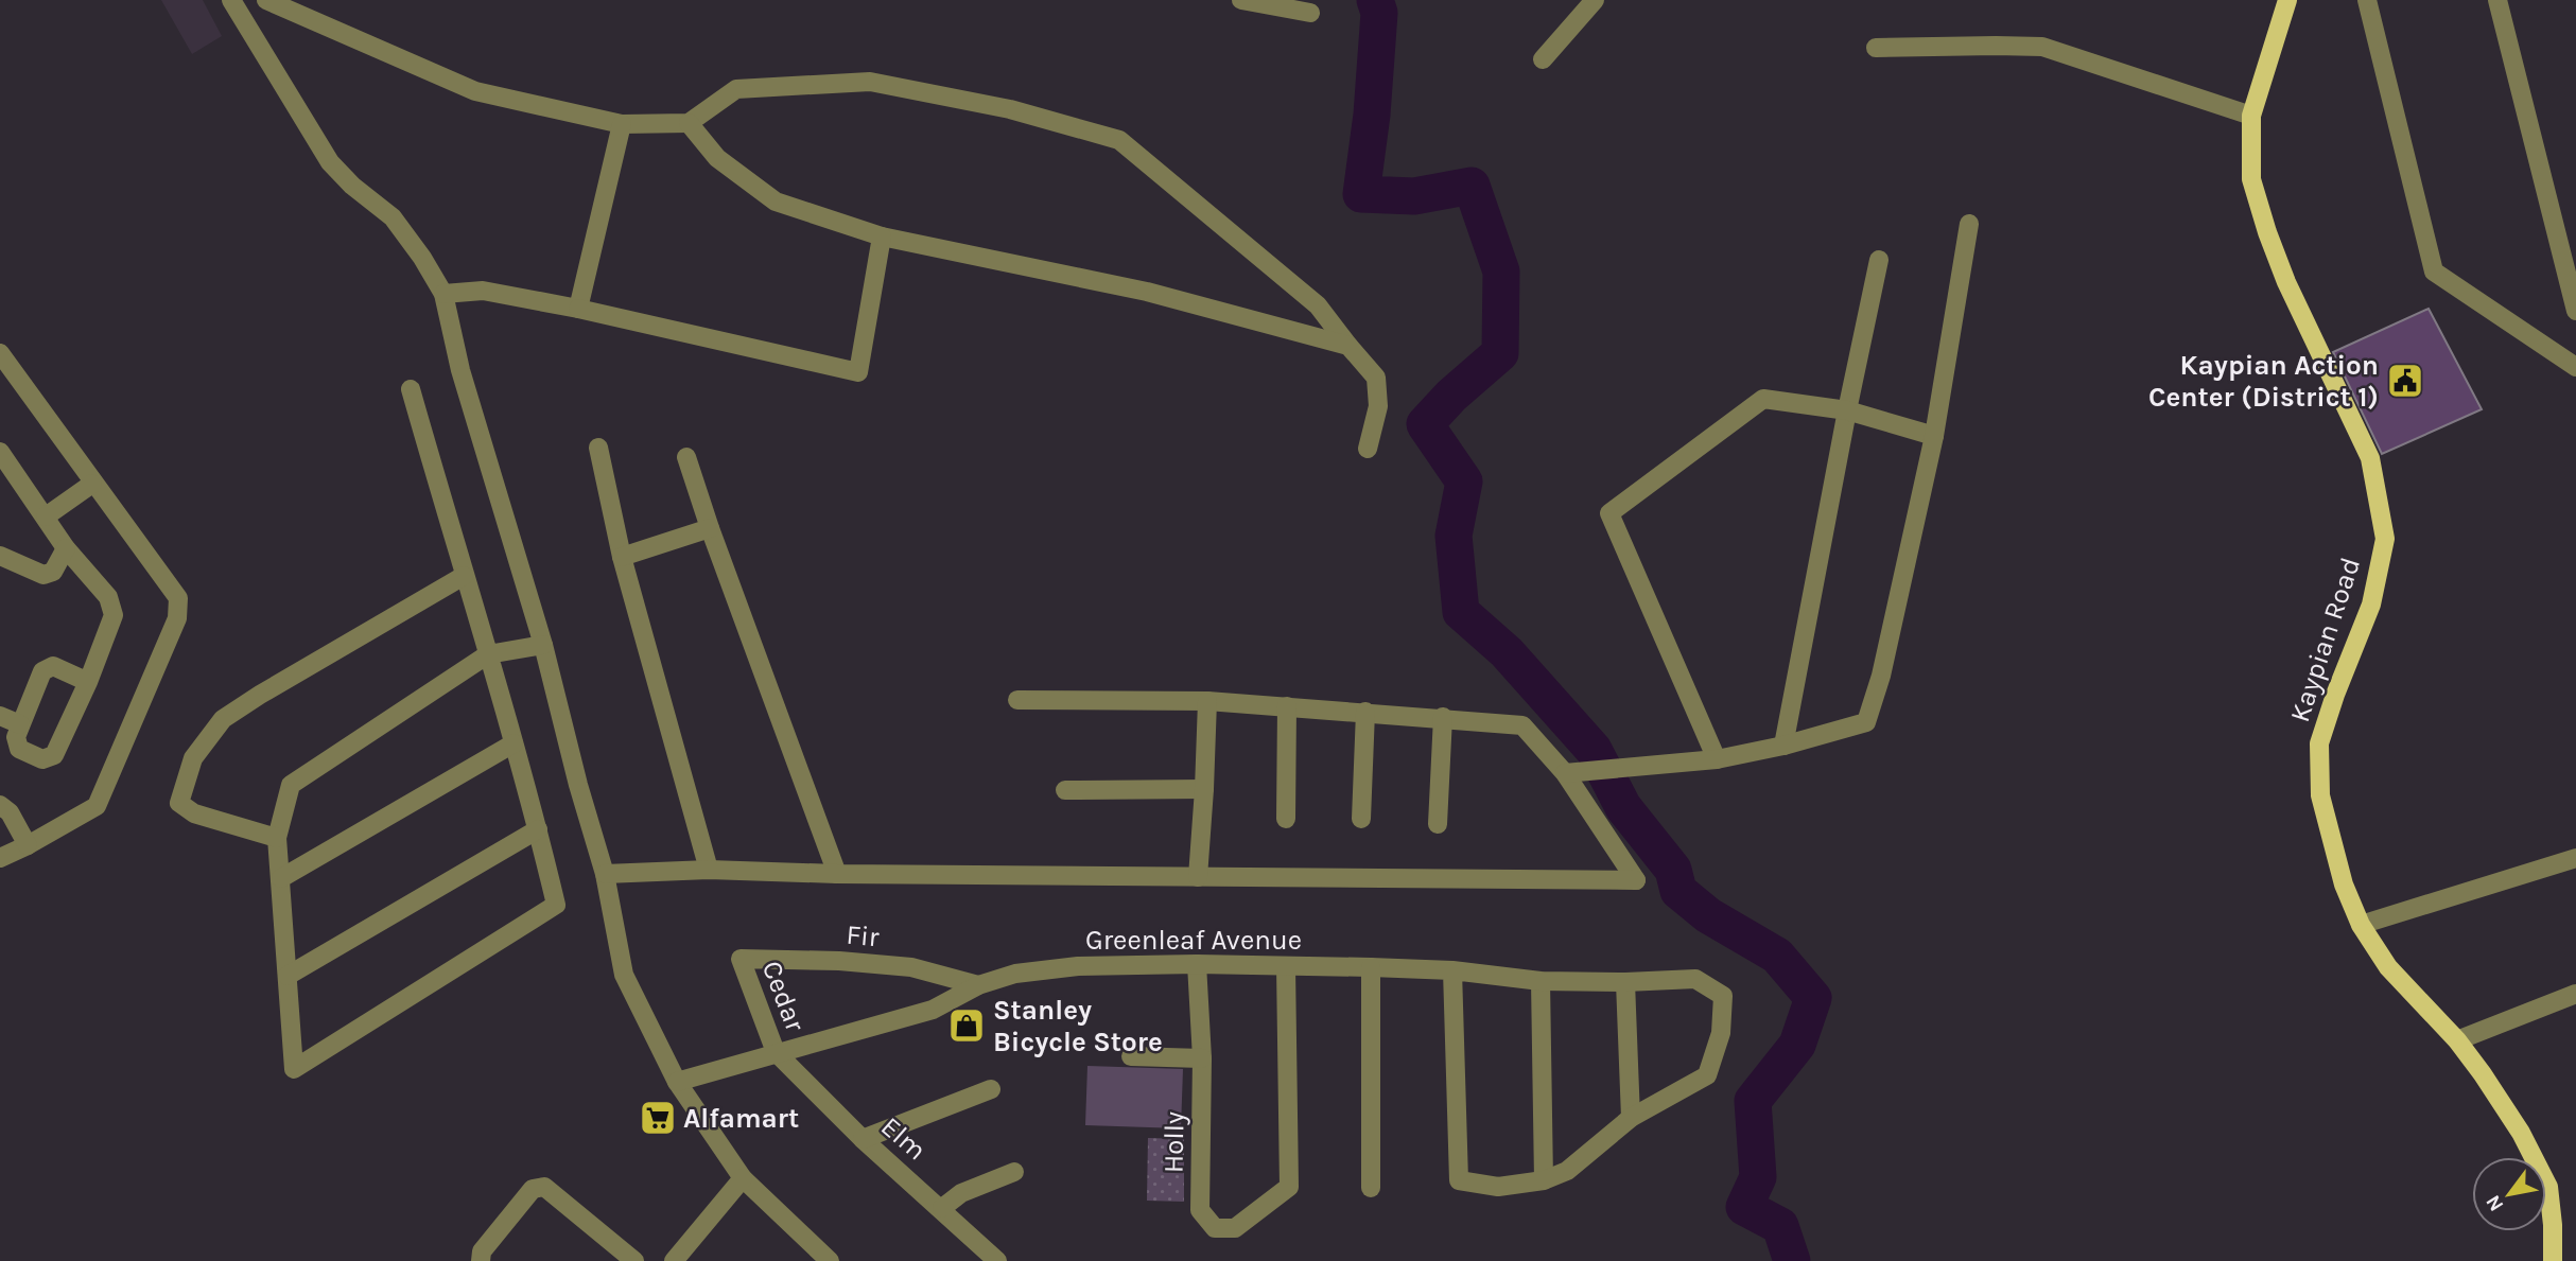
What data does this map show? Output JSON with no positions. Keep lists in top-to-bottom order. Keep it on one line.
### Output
{"streets":{"main road":["Kaypian Road"],"street":["Fir","Greenleaf Avenue","Cedar","Elm","Holly"]},"crossings":[["Fir","Greenleaf Avenue"],["Fir","Cedar"],["Greenleaf Avenue","Cedar"],["Greenleaf Avenue","Elm"],["Greenleaf Avenue","Holly"],["Cedar","Elm"]],"places":{"public building":["Kaypian Action Center (District 1)"],"shop":["Stanley Bicycle Store"],"supermarket":["Alfamart"]},"north":"bottom left"}
